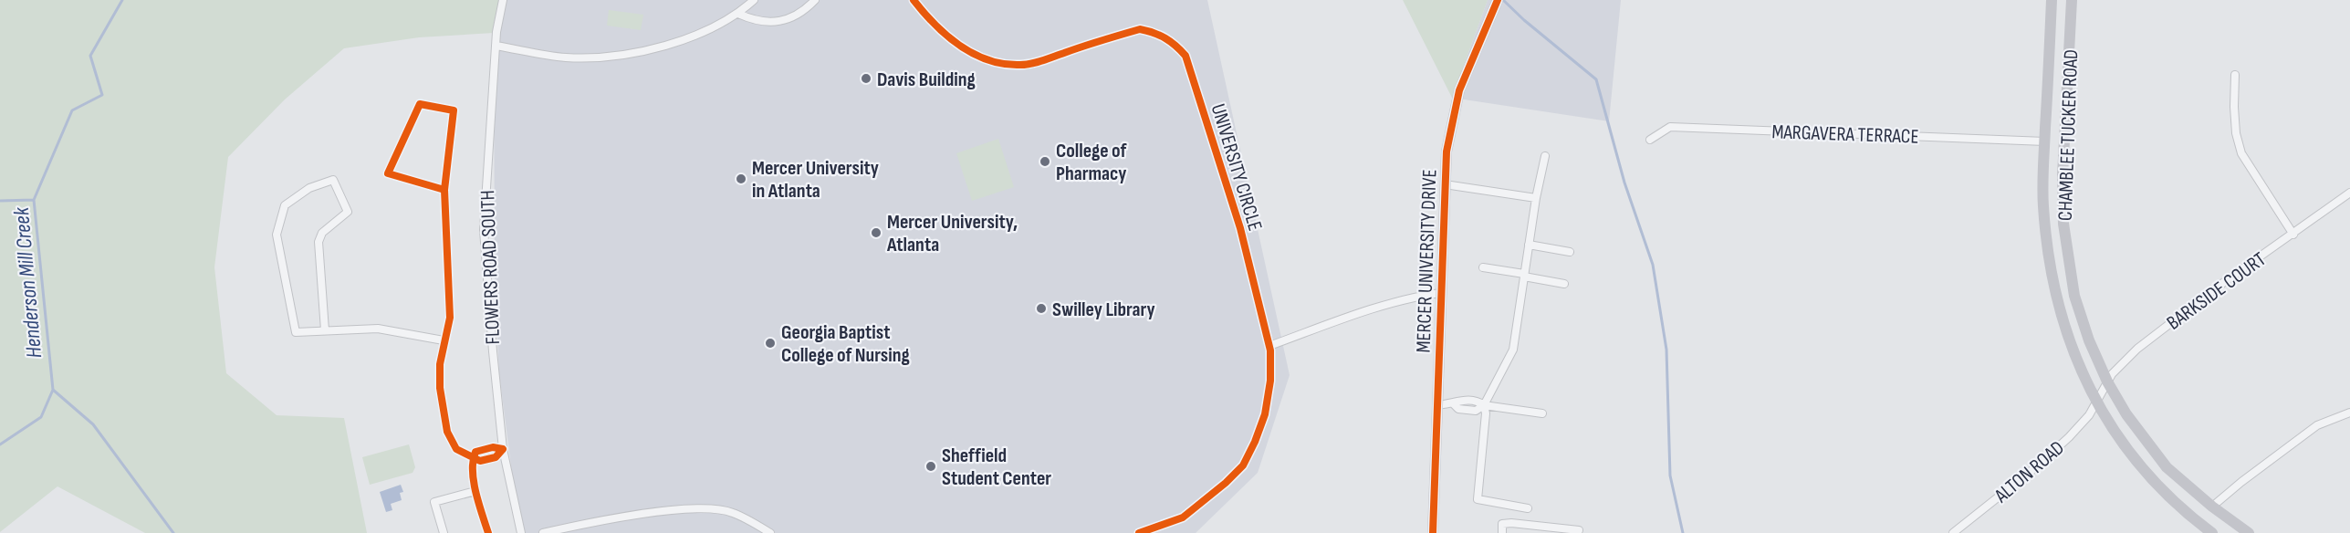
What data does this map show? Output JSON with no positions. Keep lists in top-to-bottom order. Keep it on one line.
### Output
{"streets":{"main road":["CHAMBLEE TUCKER ROAD","MERCER UNIVERSITY DRIVE"],"street":["MARGAVERA TERRACE","UNIVERSITY CIRCLE","FLOWERS ROAD SOUTH","BARKSIDE COURT","ALTON ROAD"]},"crossings":[["MARGAVERA TERRACE","CHAMBLEE TUCKER ROAD"],["CHAMBLEE TUCKER ROAD","BARKSIDE COURT"],["CHAMBLEE TUCKER ROAD","ALTON ROAD"],["BARKSIDE COURT","ALTON ROAD"]],"water":["Henderson Mill Creek"],"places":["Davis Building","College of Pharmacy","Mercer University in Atlanta","Mercer University, Atlanta","Swilley Library","Georgia Baptist College of Nursing","Sheffield Student Center"]}
